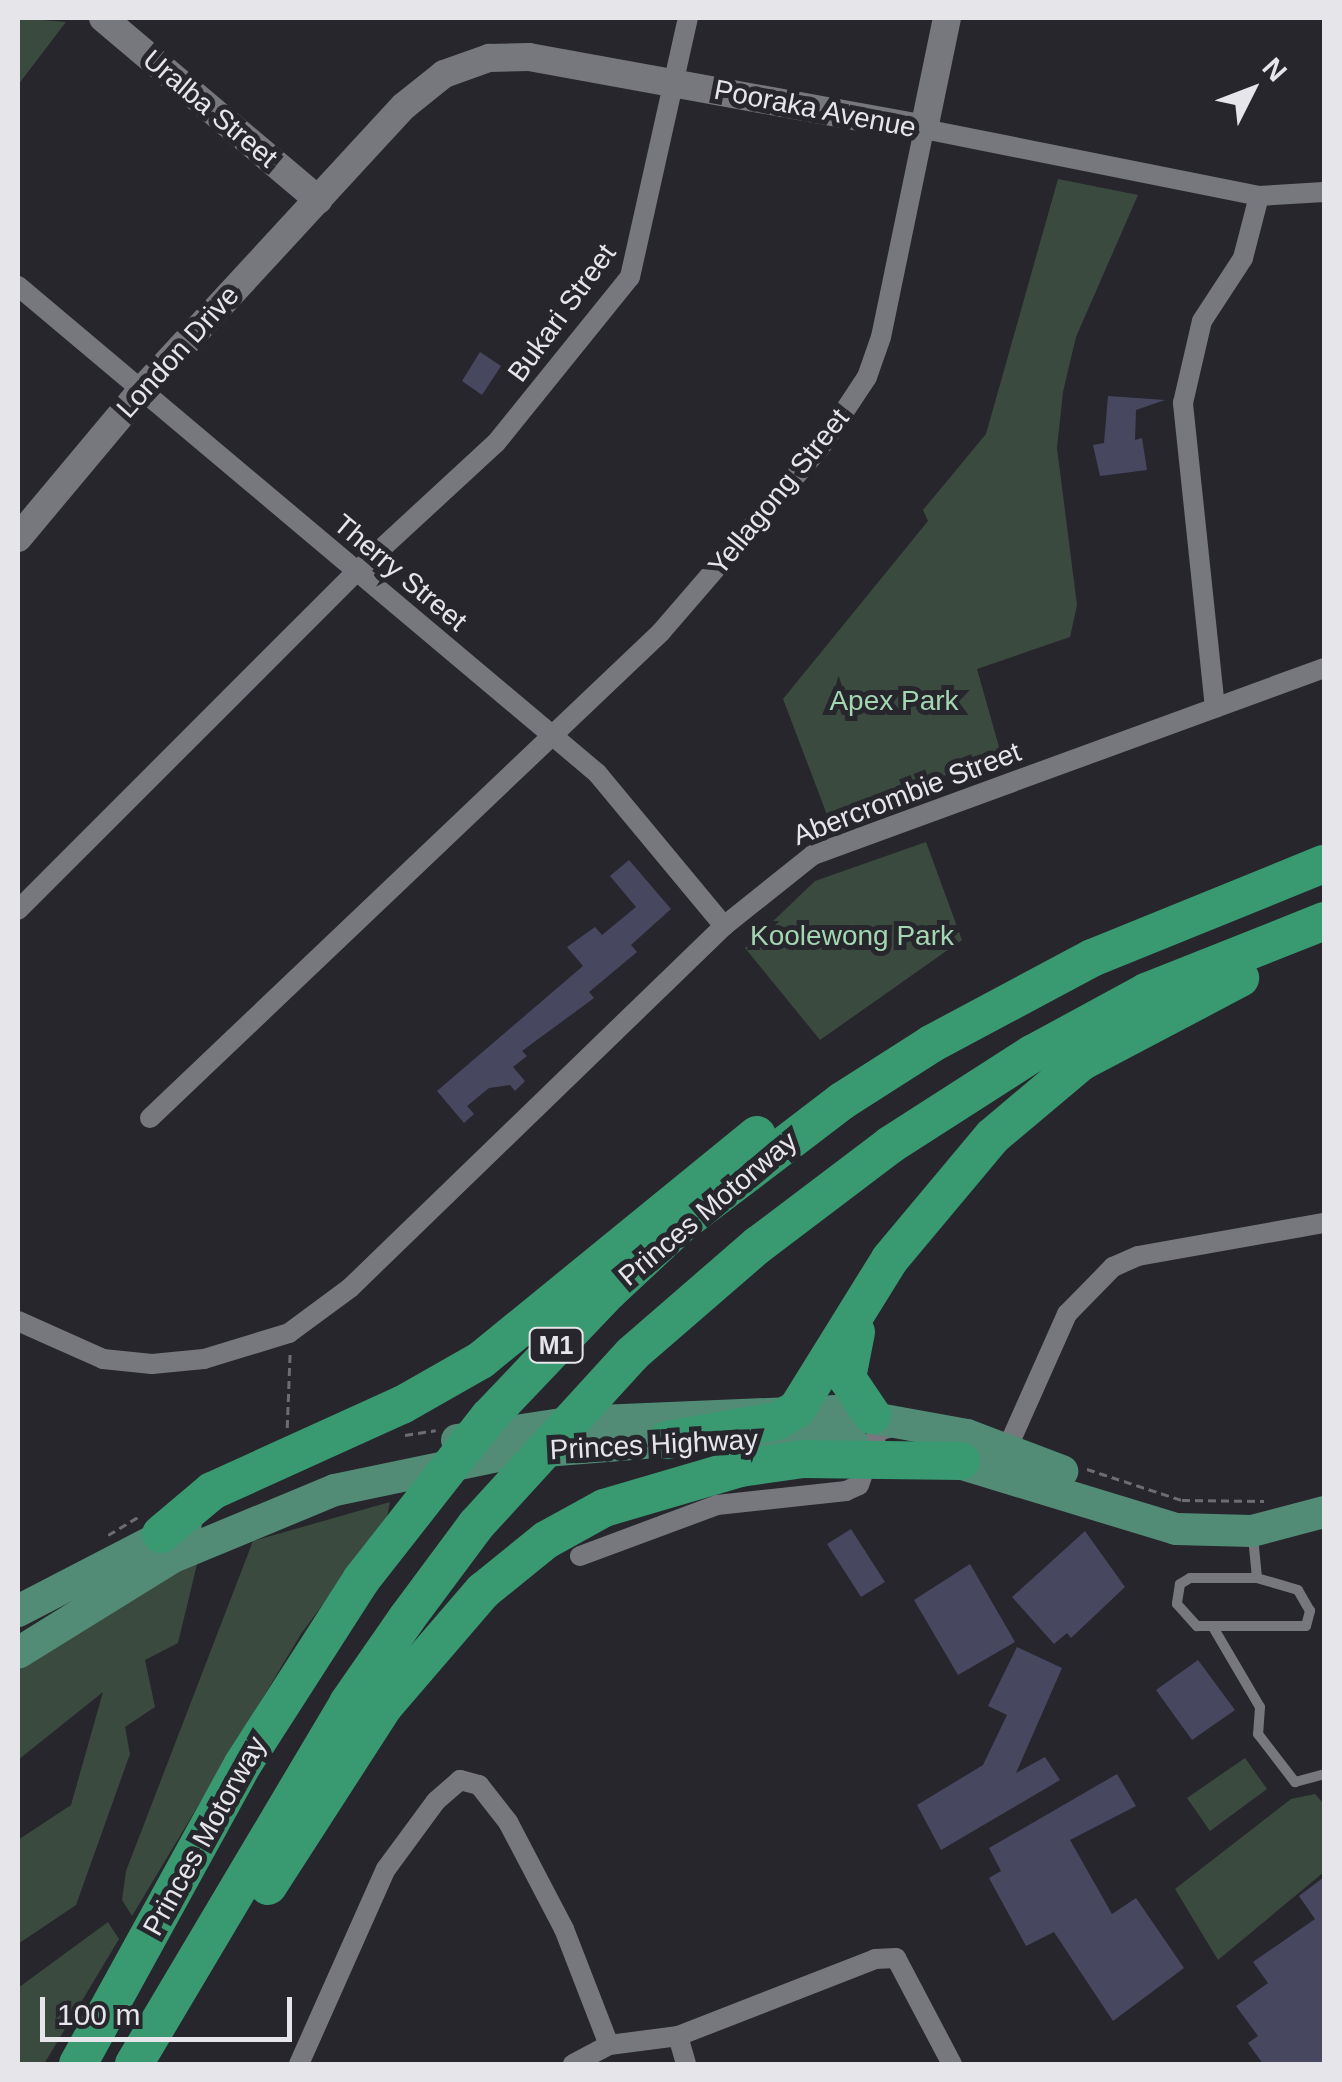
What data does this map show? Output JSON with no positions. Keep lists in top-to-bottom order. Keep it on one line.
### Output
{"streets":{"highway":["Princes Motorway","M1"],"main road":["Princes Highway"],"street":["Uralba Street","Pooraka Avenue","Bukari Street","London Drive","Yellagong Street","Therry Street","Abercrombie Street"]},"crossings":[["Uralba Street","London Drive"],["Pooraka Avenue","Bukari Street"],["Pooraka Avenue","London Drive"],["Pooraka Avenue","Yellagong Street"],["Bukari Street","Therry Street"],["London Drive","Therry Street"],["Yellagong Street","Therry Street"],["Therry Street","Abercrombie Street"]],"parks":["Apex Park","Koolewong Park"],"scale_bar":"100 m","north":"top right"}
